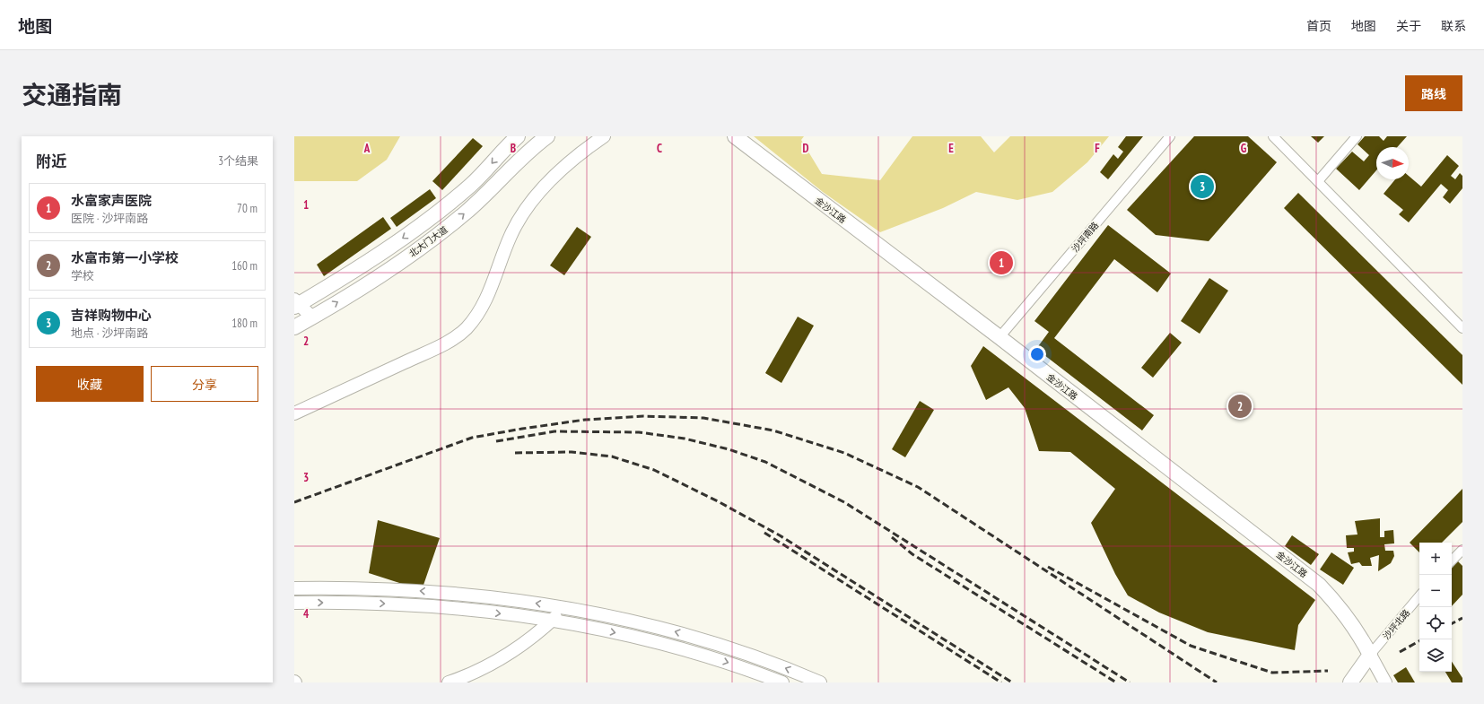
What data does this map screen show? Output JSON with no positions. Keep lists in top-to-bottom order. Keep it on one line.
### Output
{"streets":{"highway":["金沙江路","北大门大道"],"street":["沙坪南路","沙坪北路"]},"crossings":[["金沙江路","沙坪南路"],["金沙江路","沙坪北路"]],"north":"right","page":{"header":"地图","nav":["首页","地图","关于","联系"],"title":"交通指南","buttons":["路线",["收藏","分享"]],"heading":["附近","3个结果"],"pins":["3","1","2"],"list":[{"mark":"1","name":"水富家声医院","note":"医院 · 沙坪南路","value":"70 m"},{"mark":"2","name":"水富市第一小学校","note":"学校","value":"160 m"},{"mark":"3","name":"吉祥购物中心","note":"地点 · 沙坪南路","value":"180 m"}],"map_buttons":["+","−"]},"grid":{"columns":["A","B","C","D","E","F","G"],"rows":["1","2","3","4"]}}
